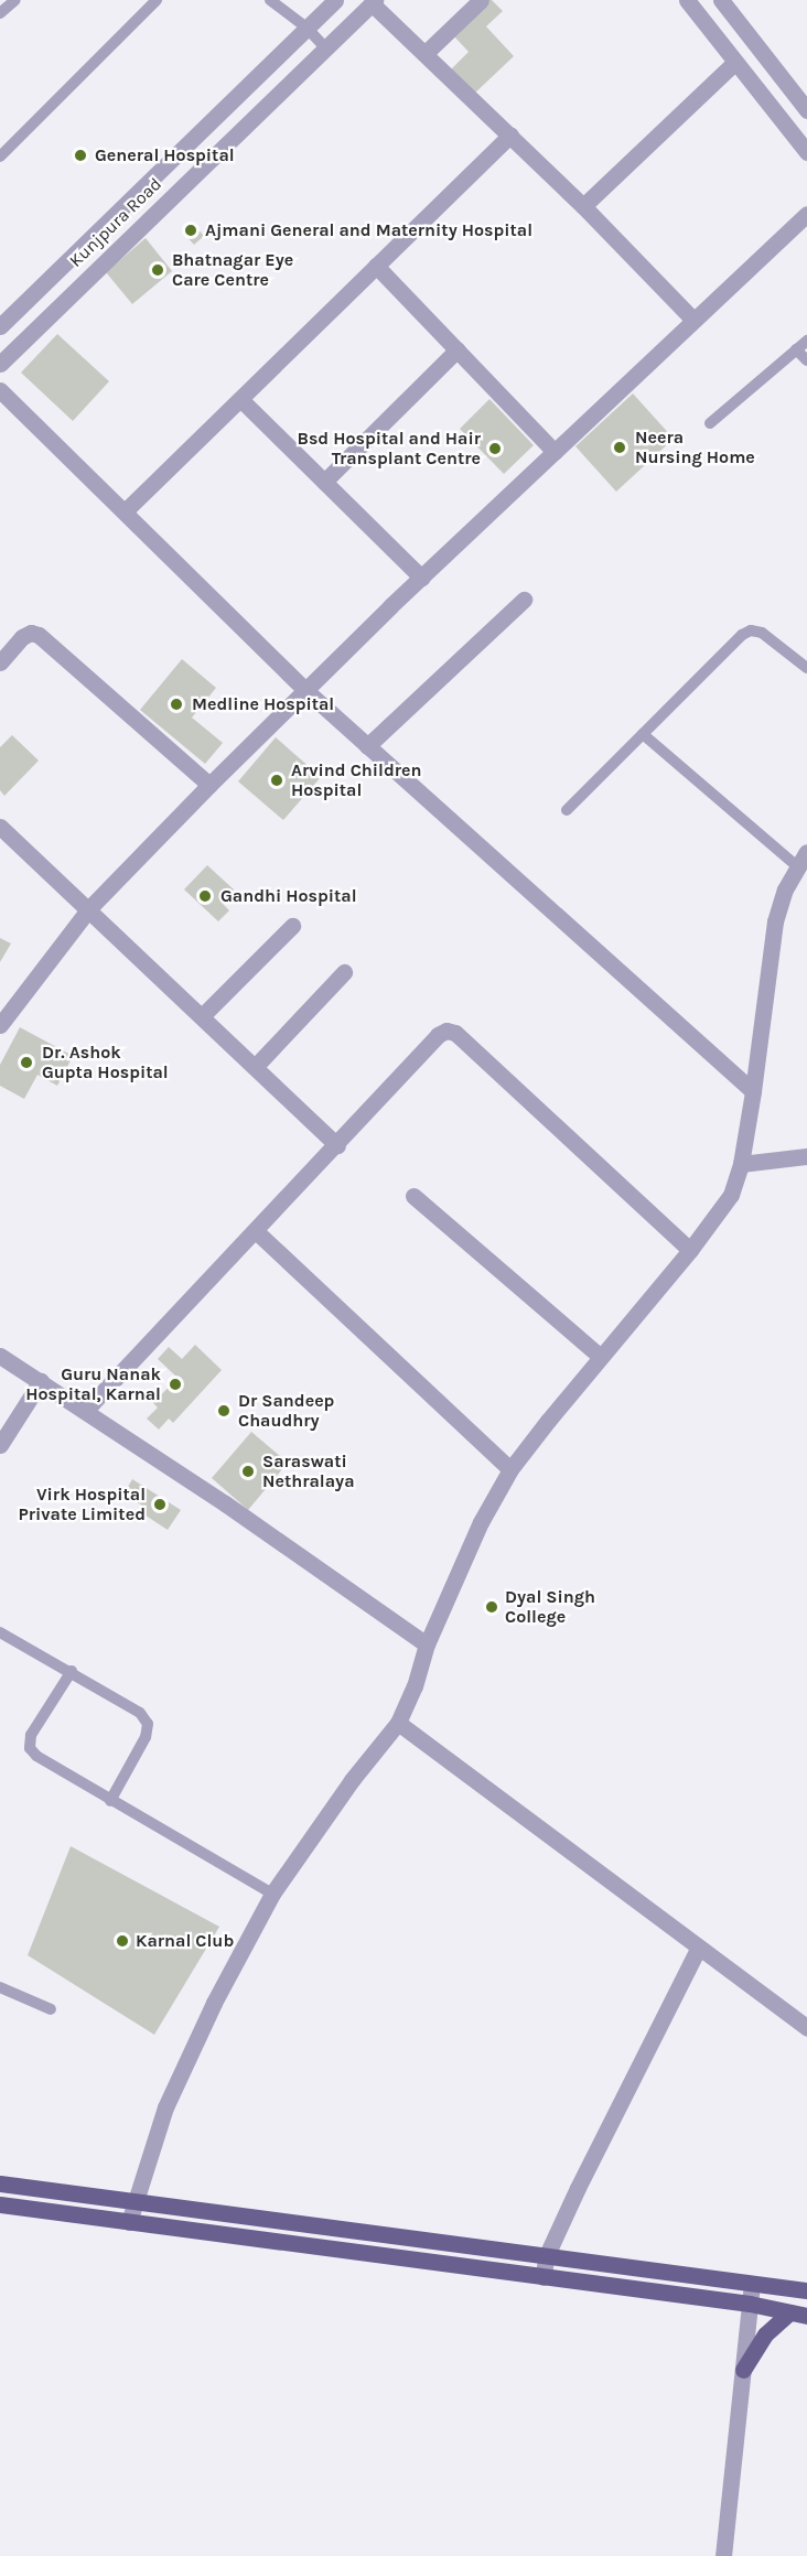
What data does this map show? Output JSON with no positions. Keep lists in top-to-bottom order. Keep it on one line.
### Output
{"streets":{"street":["Kunjpura Road"]},"places":["General Hospital","Ajmani General and Maternity Hospital","Bhatnagar Eye Care Centre","Neera Nursing Home","Bsd Hospital and Hair Transplant Centre","Medline Hospital","Arvind Children Hospital","Gandhi Hospital","Dr. Ashok Gupta Hospital","Guru Nanak Hospital, Karnal","Dr Sandeep Chaudhry","Saraswati Nethralaya","Virk Hospital Private Limited","Dyal Singh College","Karnal Club"]}
